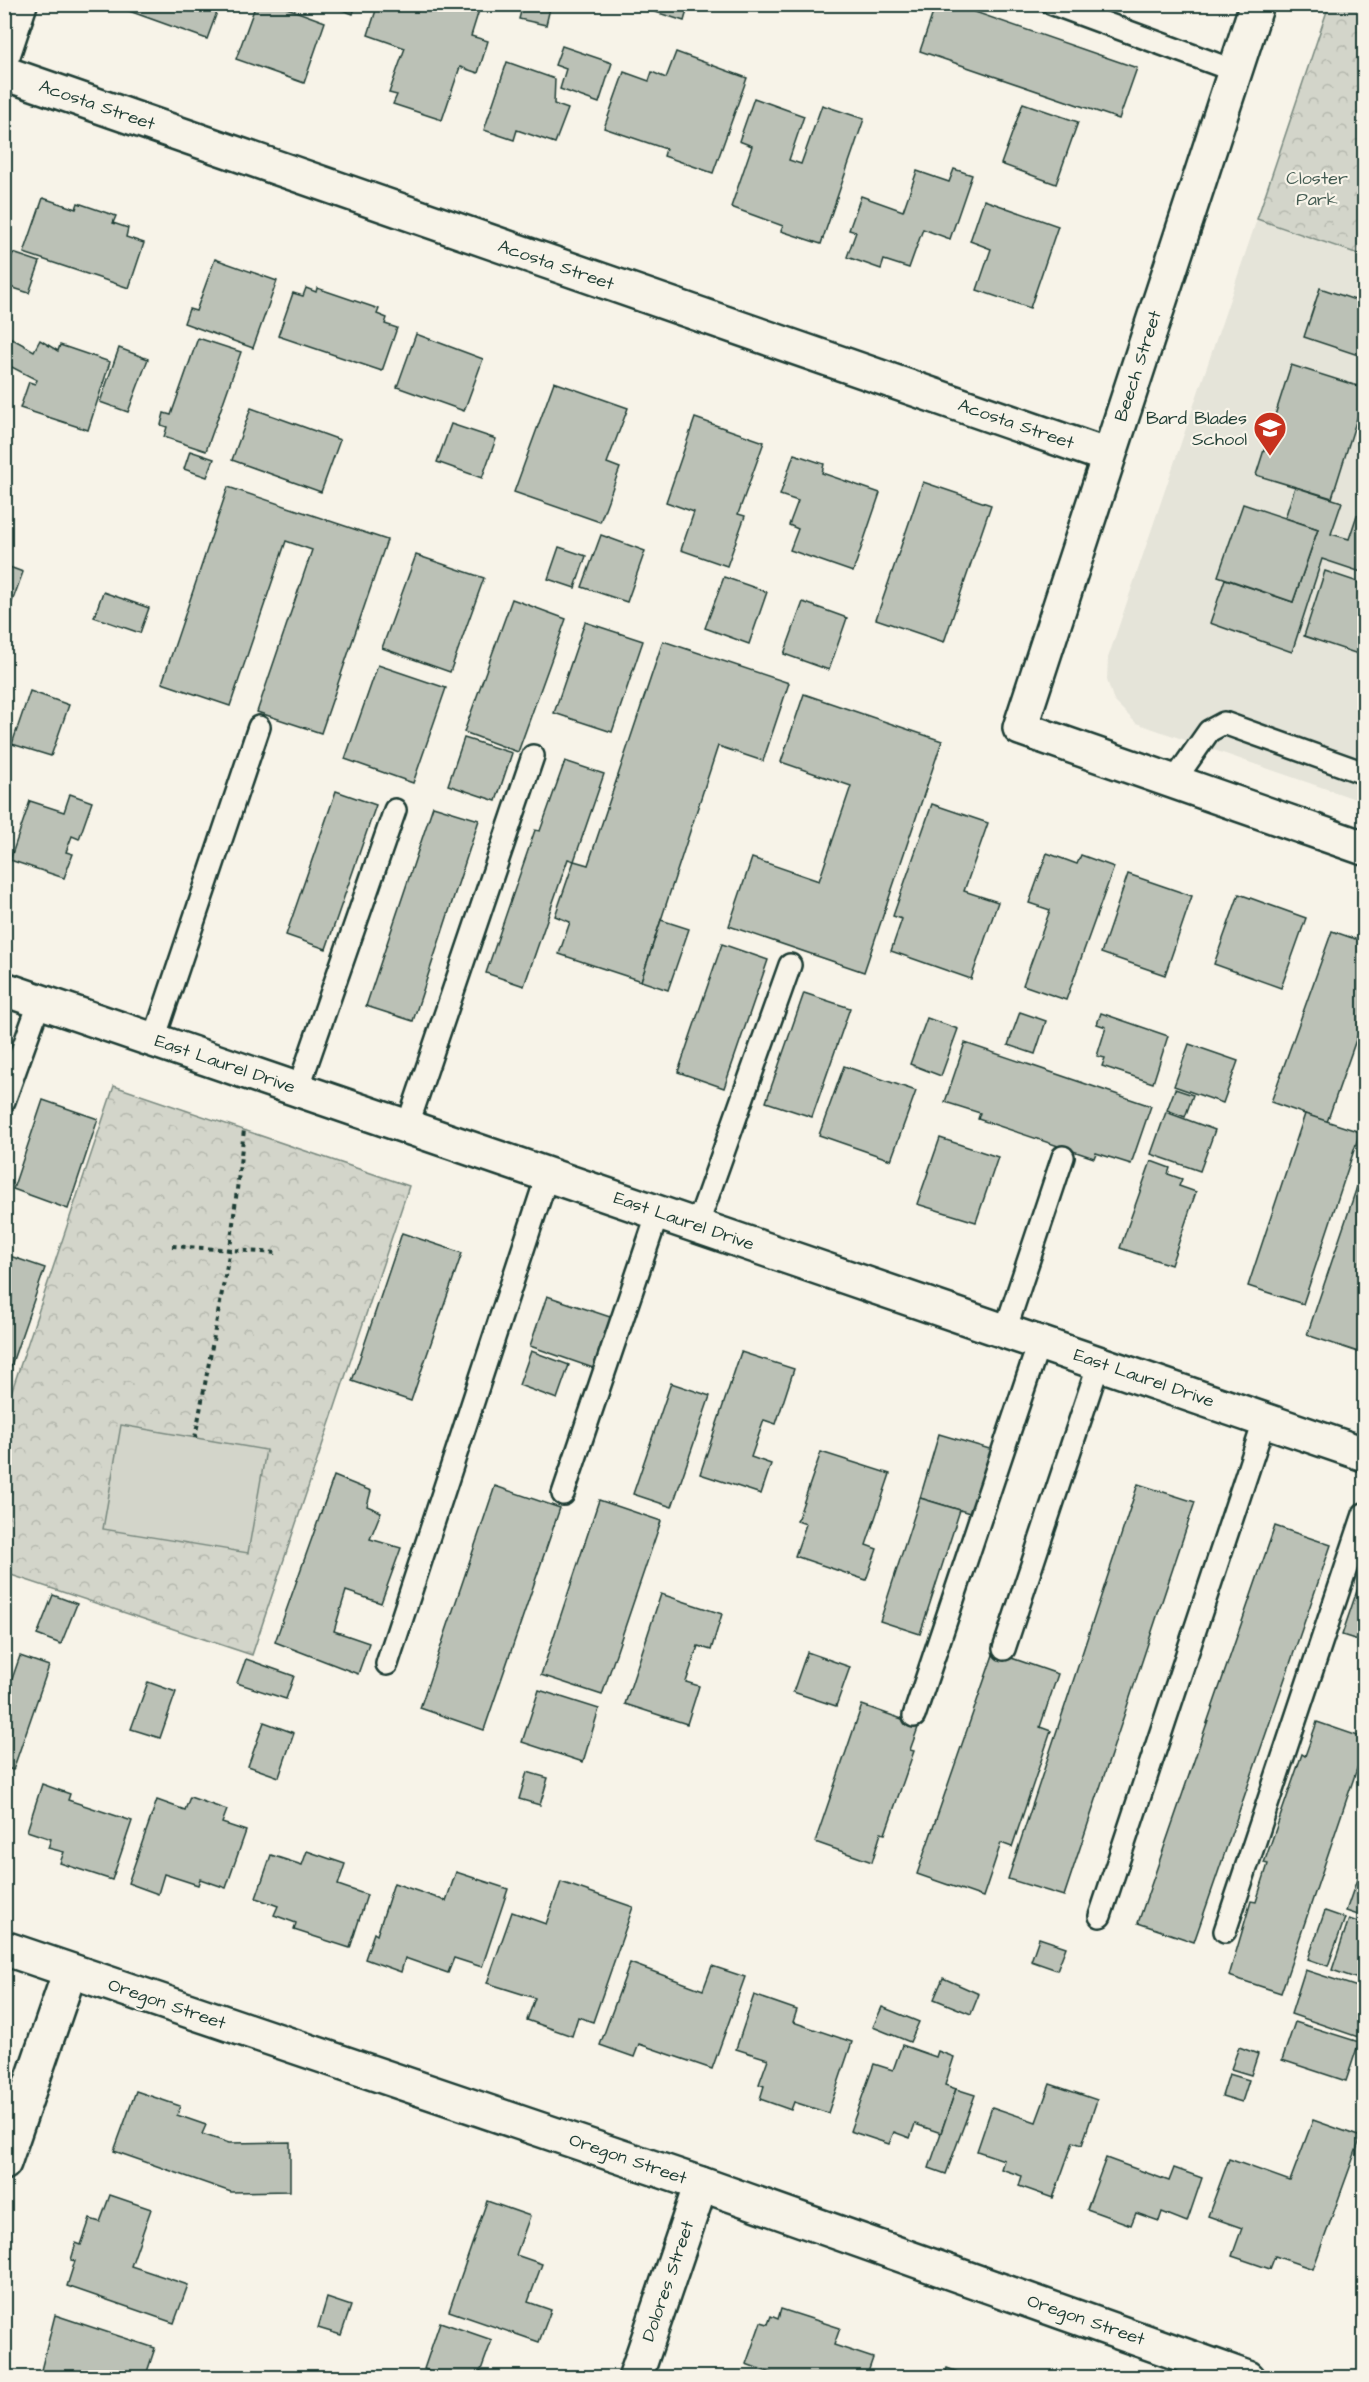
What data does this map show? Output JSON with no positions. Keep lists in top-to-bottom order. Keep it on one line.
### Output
{"streets":{"street":["Acosta Street","Beech Street","East Laurel Drive","Oregon Street","Dolores Street"]},"crossings":[["Acosta Street","Beech Street"],["Oregon Street","Dolores Street"]],"parks":["Closter Park"],"places":{"school or university":["Bard Blades School"]}}
